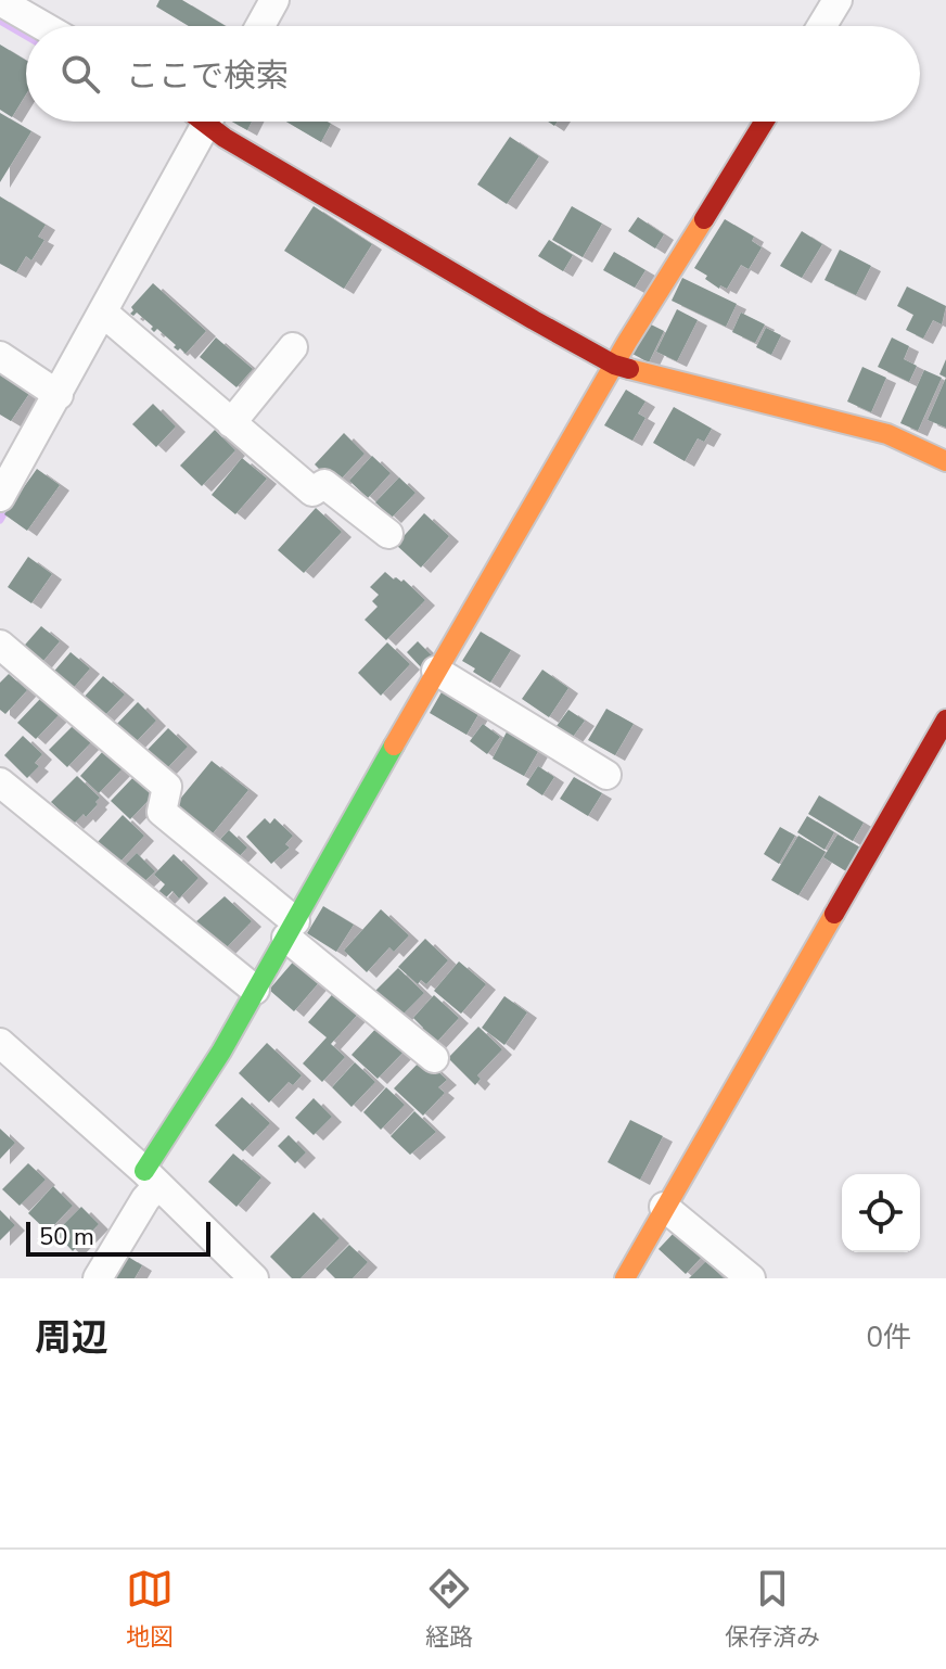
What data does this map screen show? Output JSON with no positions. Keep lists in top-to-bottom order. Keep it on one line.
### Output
{"scale_bar":"50 m","page":{"search":"ここで検索","scale":"50 m","heading":["周辺","0件"],"nav":["地図","経路","保存済み"]}}
